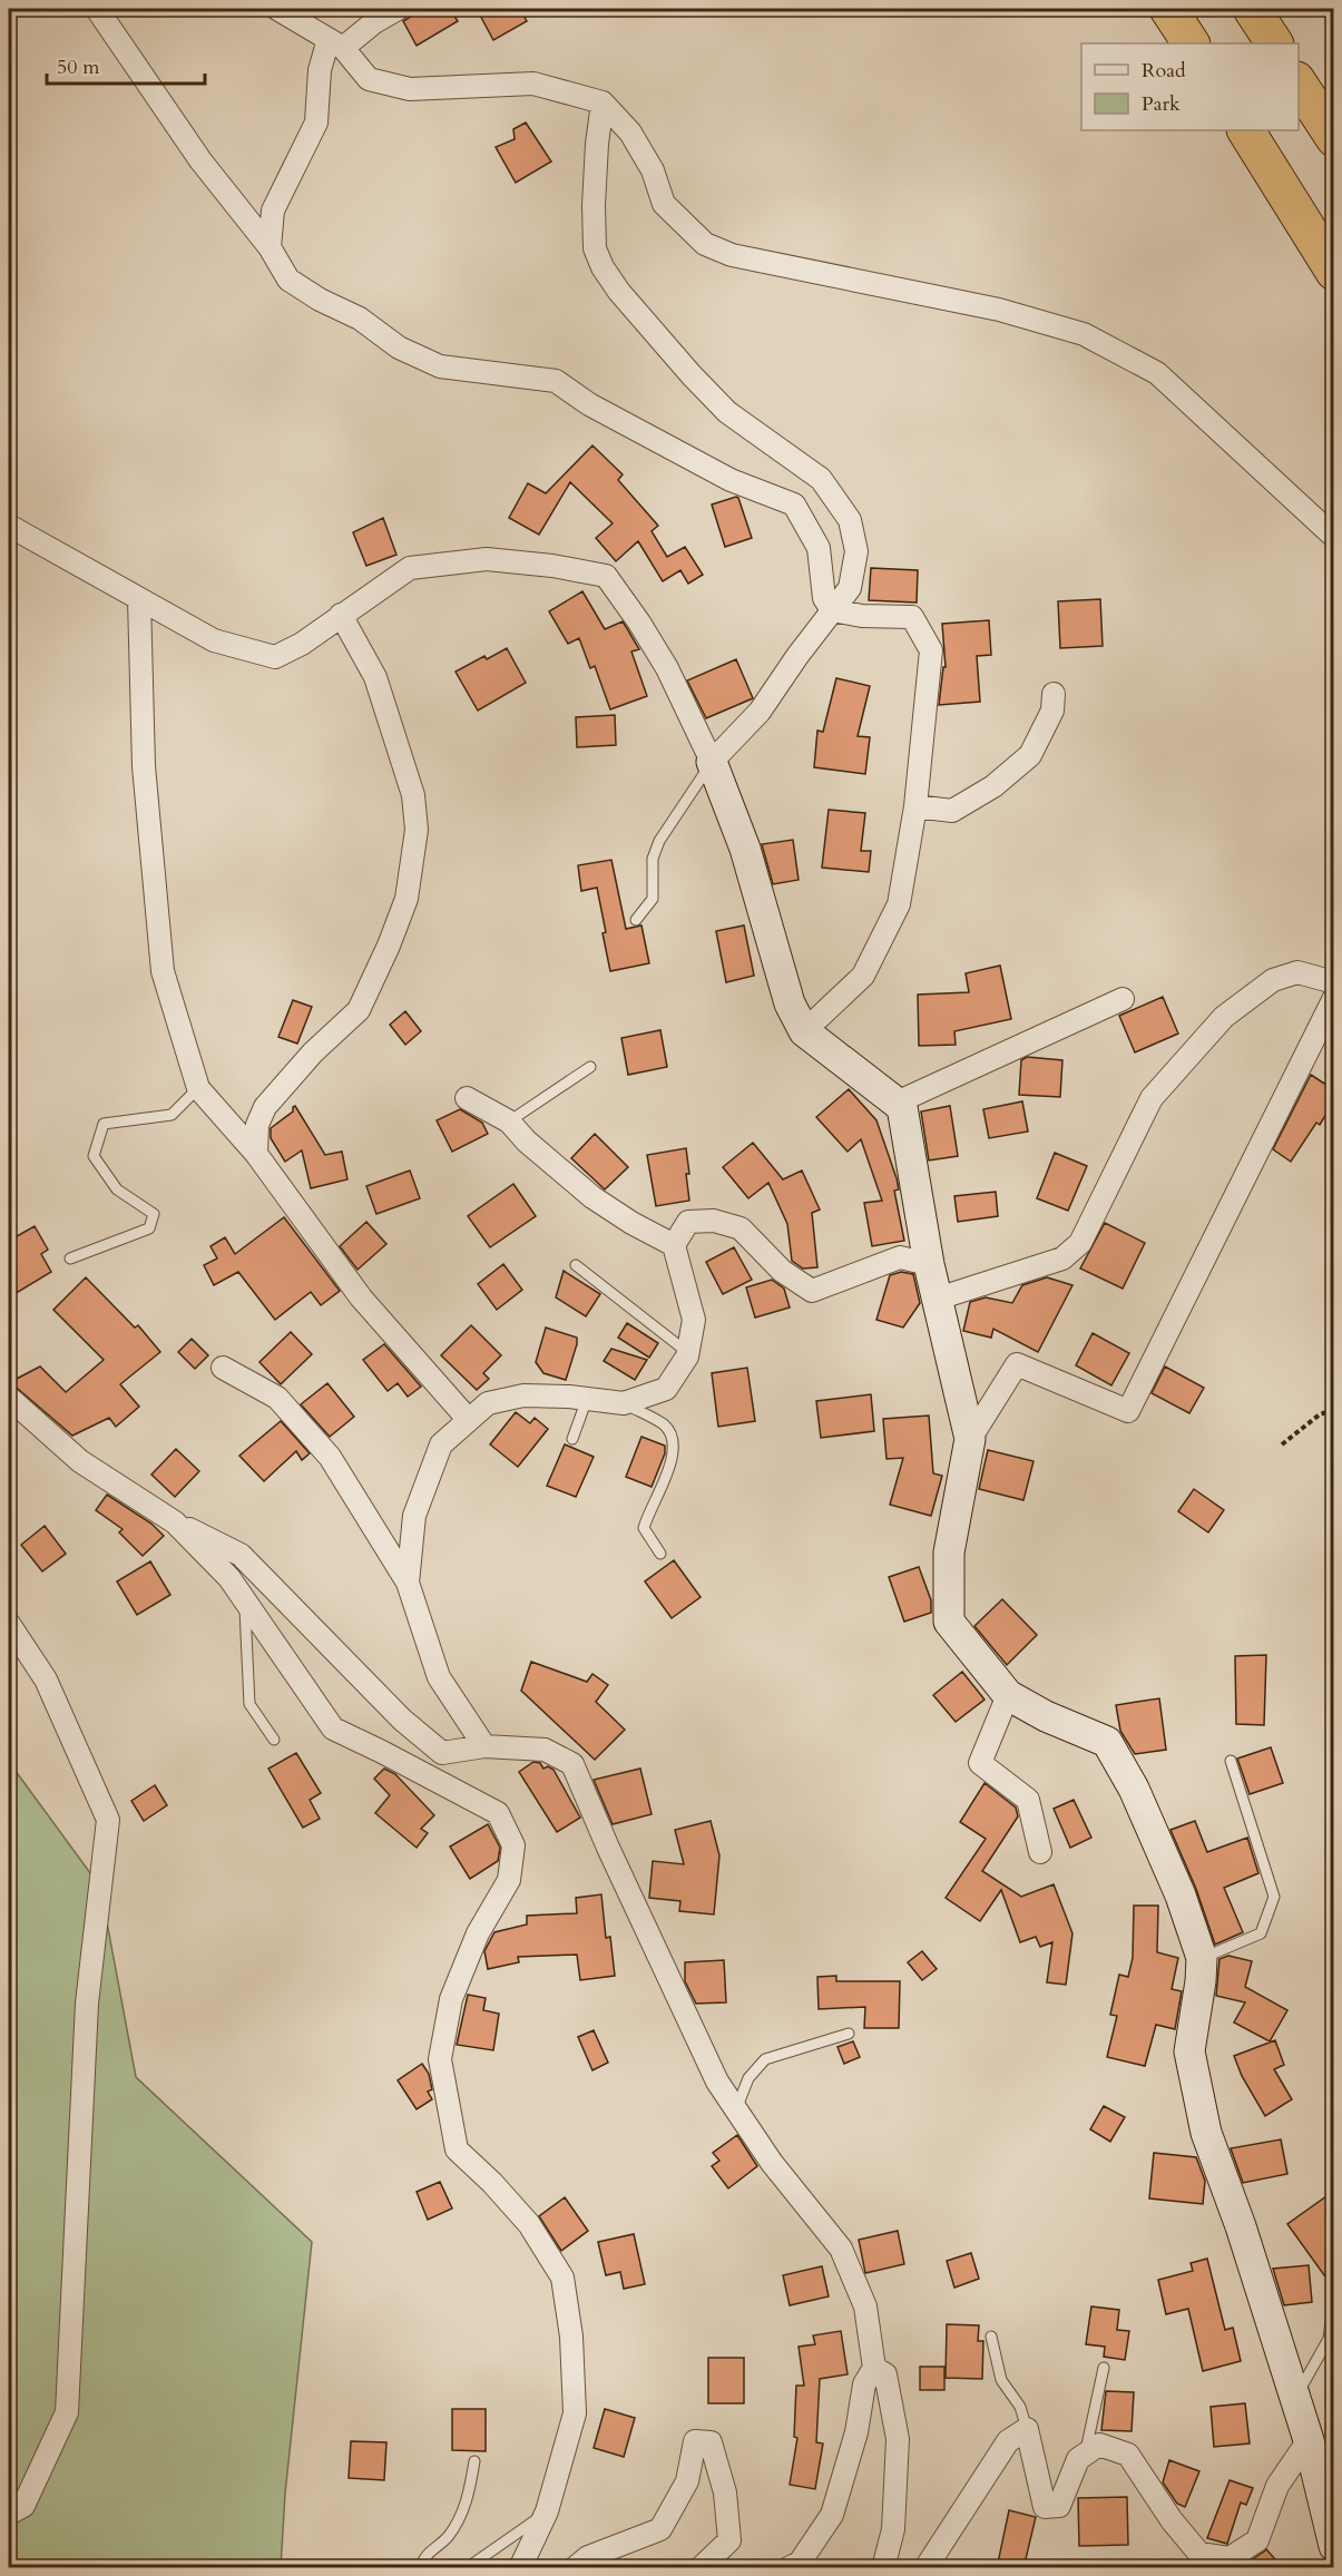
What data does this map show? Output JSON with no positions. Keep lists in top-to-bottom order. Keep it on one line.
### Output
{"legend":["Road","Park"],"scale_bar":"50 m"}
